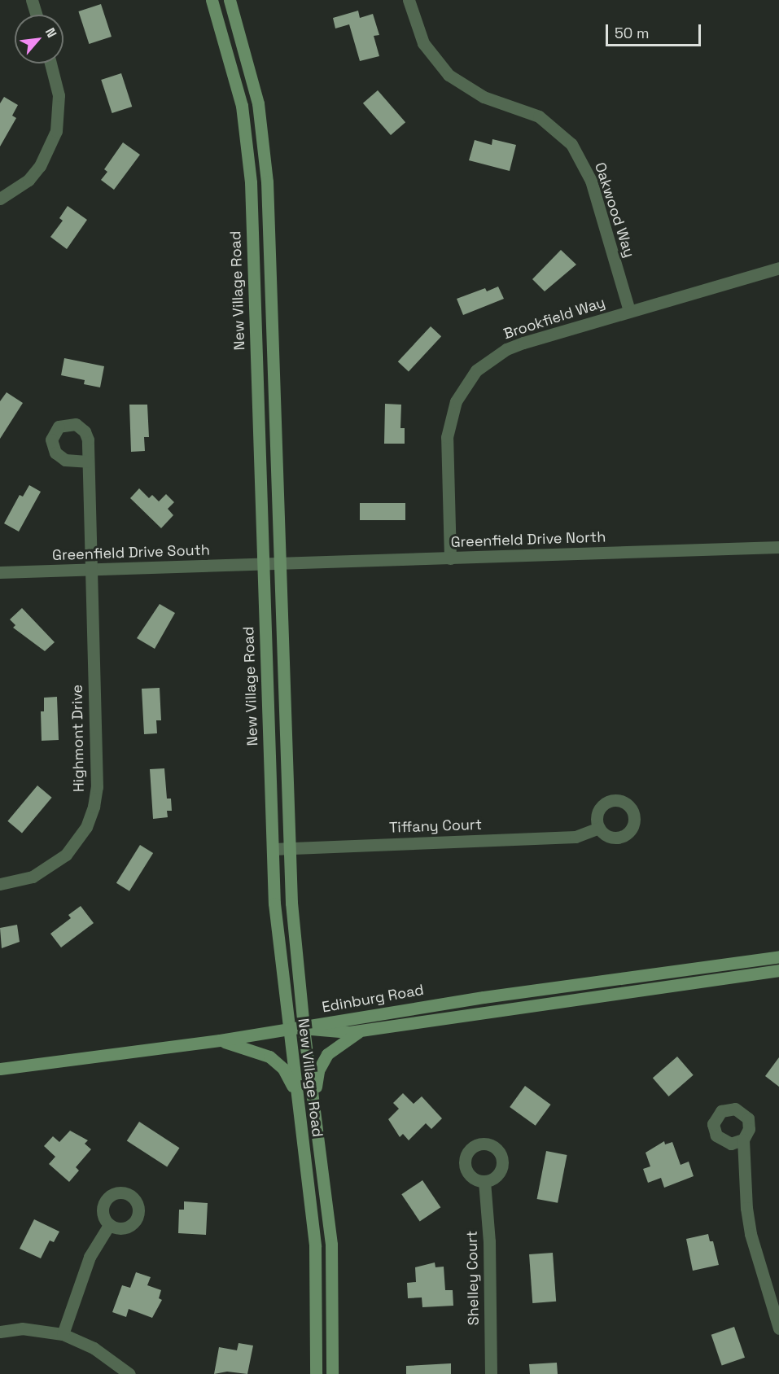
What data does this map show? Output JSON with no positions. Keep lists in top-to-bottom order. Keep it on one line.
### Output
{"streets":{"main road":["New Village Road","Edinburg Road"],"street":["Oakwood Way","Brookfield Way","Greenfield Drive North","Greenfield Drive South","Highmont Drive","Tiffany Court","Shelley Court"]},"crossings":[["Oakwood Way","Brookfield Way"],["New Village Road","Greenfield Drive North"],["New Village Road","Greenfield Drive South"],["New Village Road","Tiffany Court"],["New Village Road","Edinburg Road"],["Brookfield Way","Greenfield Drive North"],["Greenfield Drive North","Greenfield Drive South"],["Greenfield Drive South","Highmont Drive"]],"scale_bar":"50 m","north":"top right"}
